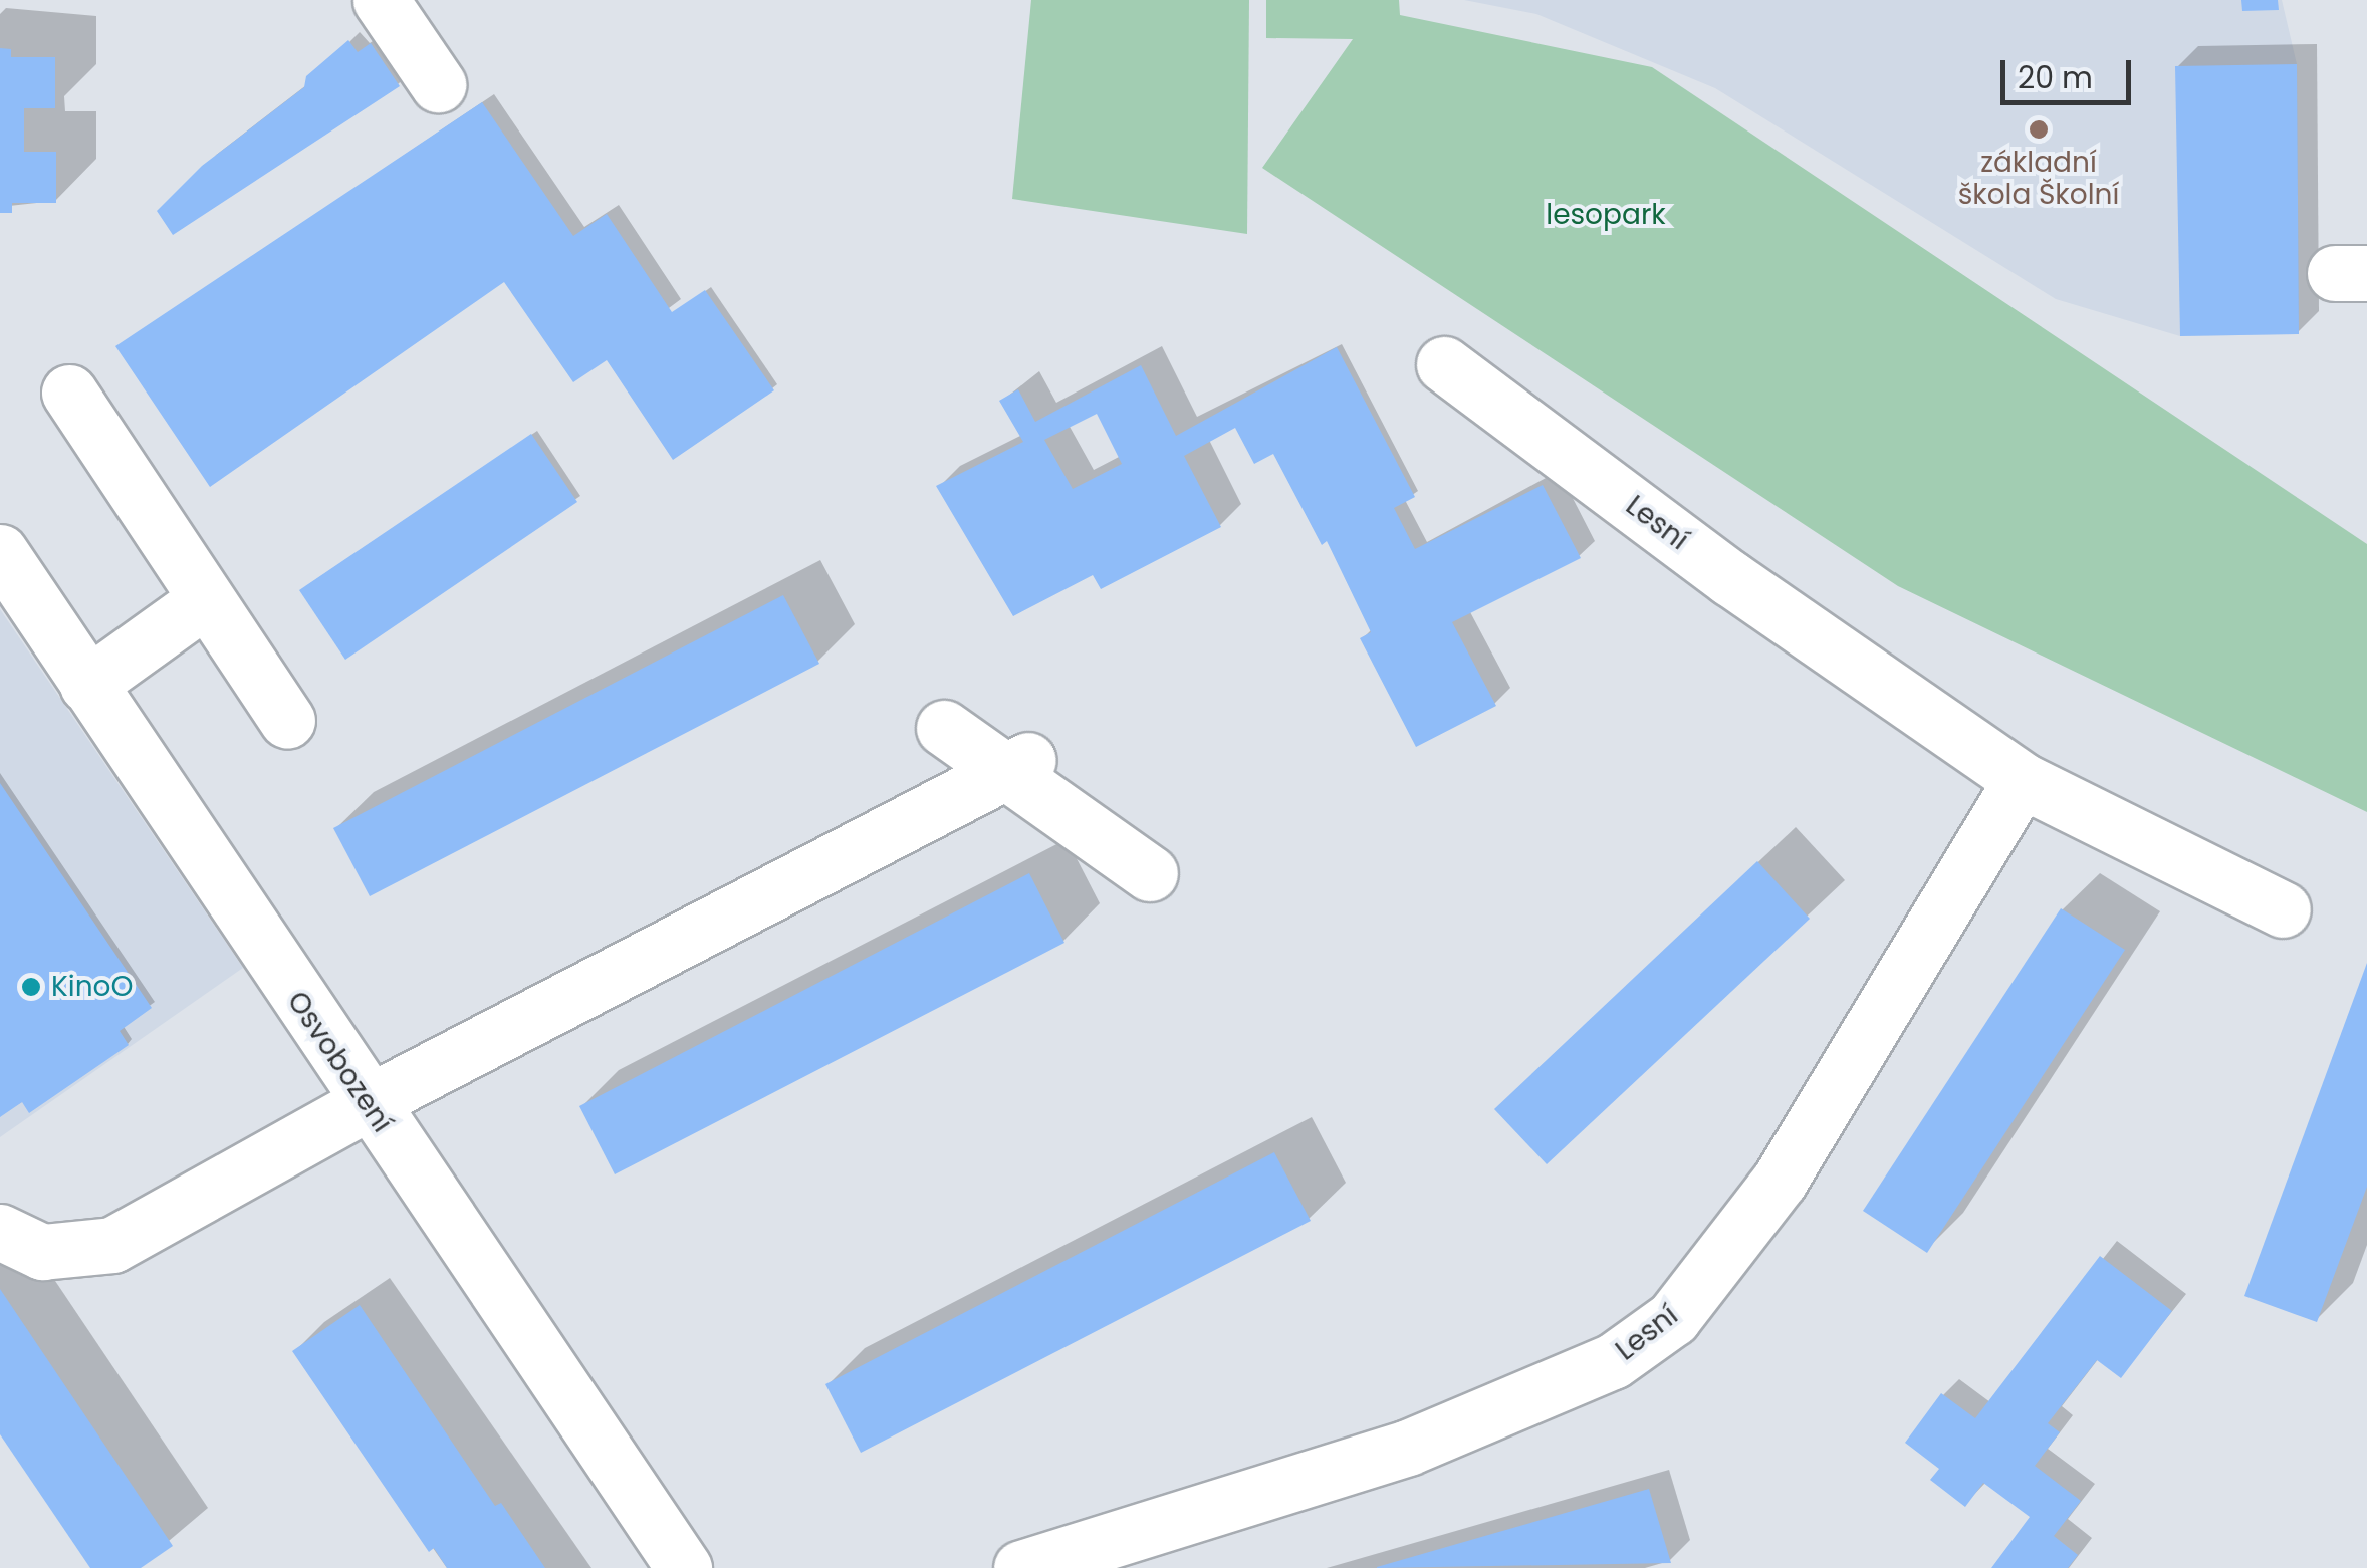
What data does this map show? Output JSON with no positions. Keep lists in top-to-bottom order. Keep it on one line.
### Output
{"streets":{"street":["Lesní","Osvobození"]},"parks":["lesopark"],"places":["základní škola Školní","KinoO"],"scale_bar":"20 m"}
